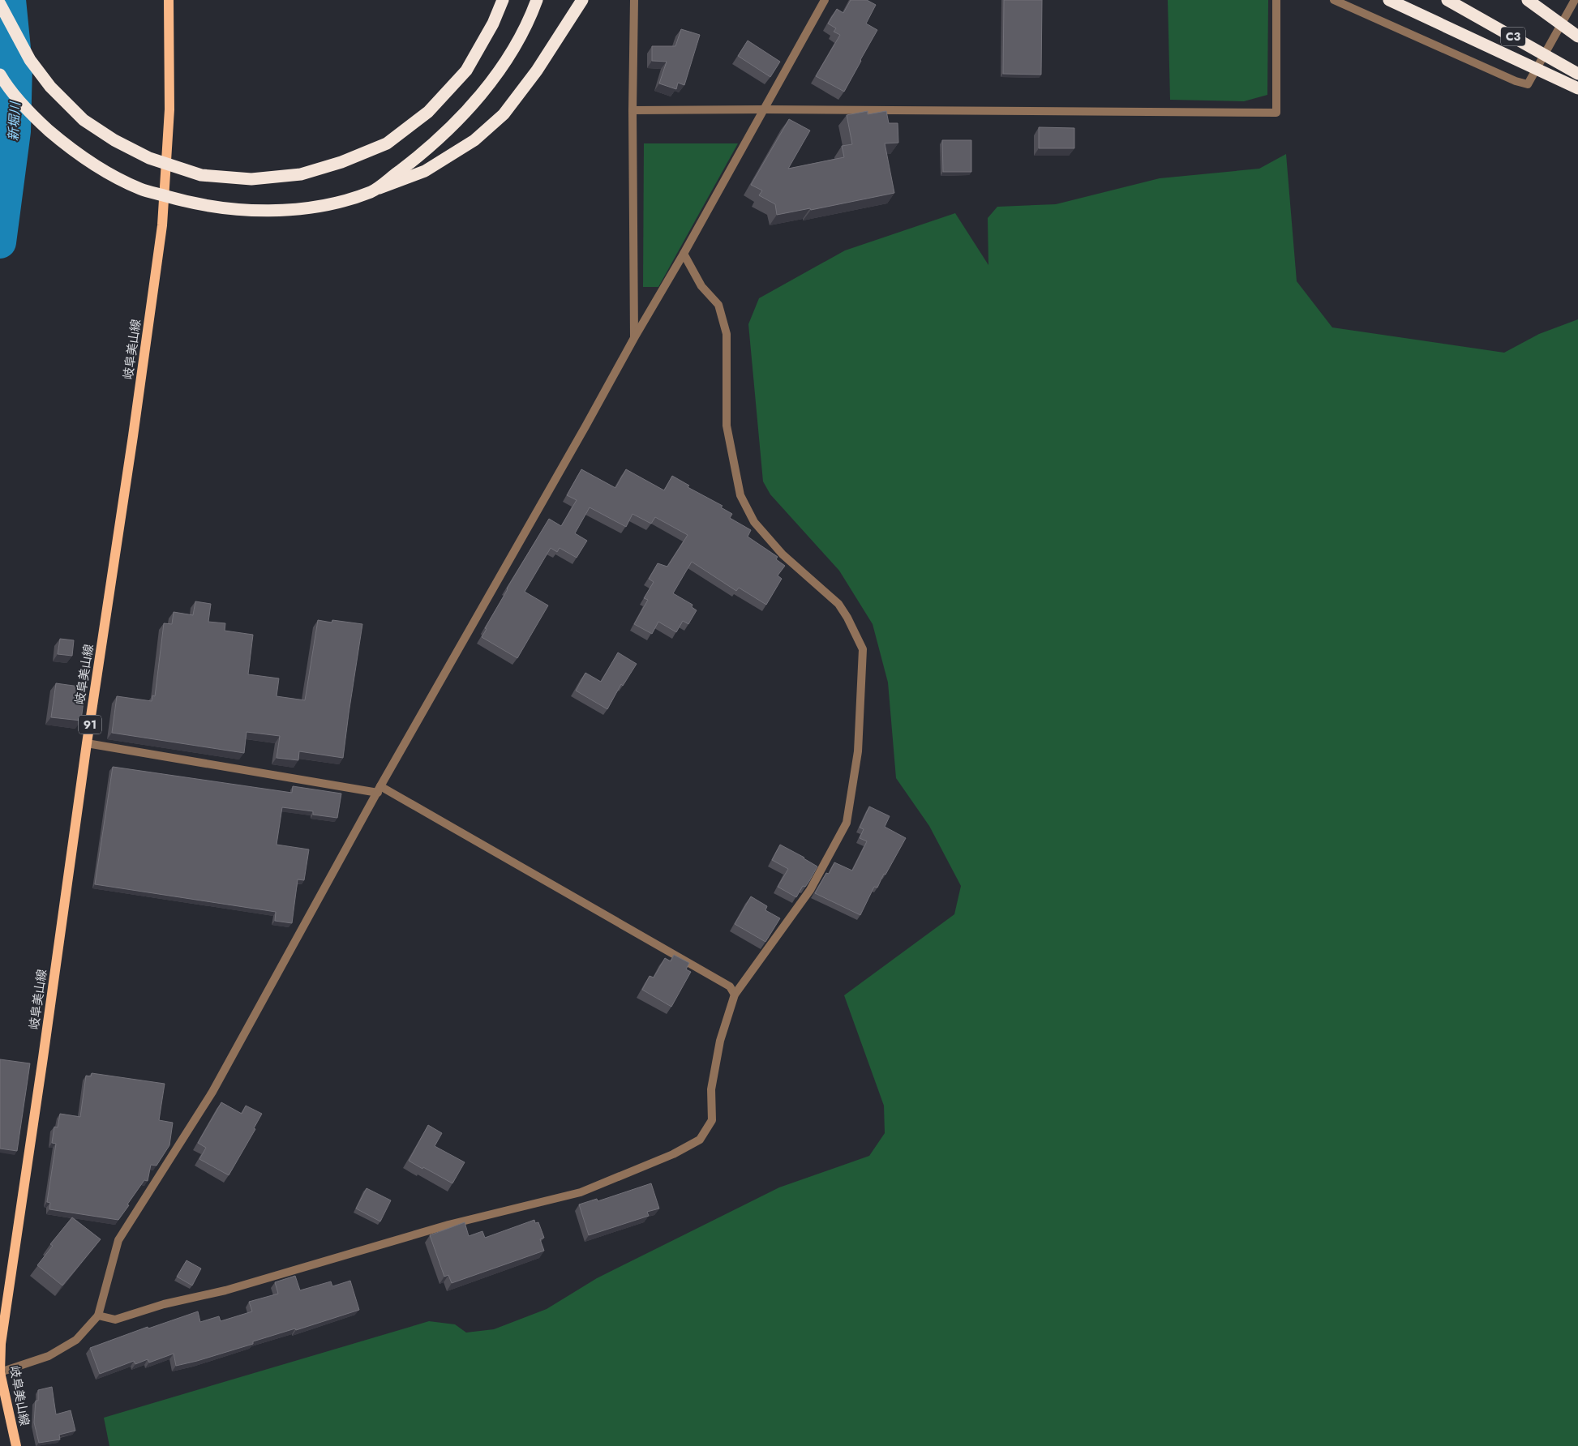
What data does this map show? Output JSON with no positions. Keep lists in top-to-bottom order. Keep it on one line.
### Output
{"streets":{"highway":["C3"],"main road":["岐阜美山線","91"]},"water":["新堀川"]}
